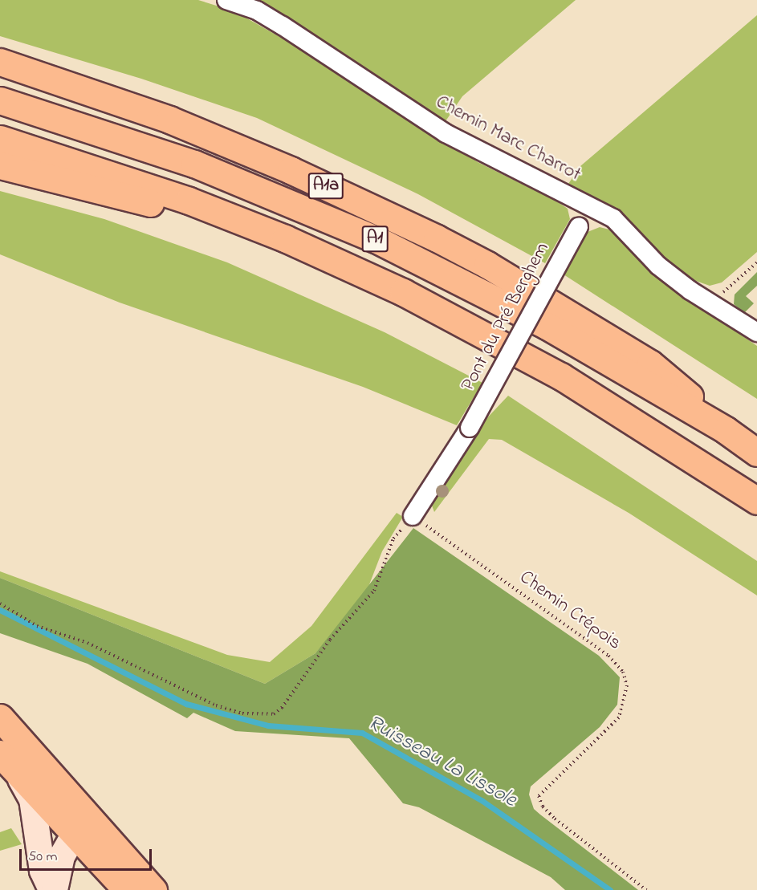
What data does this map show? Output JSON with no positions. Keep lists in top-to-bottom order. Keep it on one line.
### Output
{"streets":{"main road":["A1a","A1"],"street":["Chemin Marc Charrot","Pont du Pré Berghem"],"path":["Chemin Crépois"]},"crossings":[["Chemin Marc Charrot","Pont du Pré Berghem"],["A1a","A1"],["Pont du Pré Berghem","Chemin Crépois"]],"water":["Ruisseau La Lissole"],"scale_bar":"50 m"}
